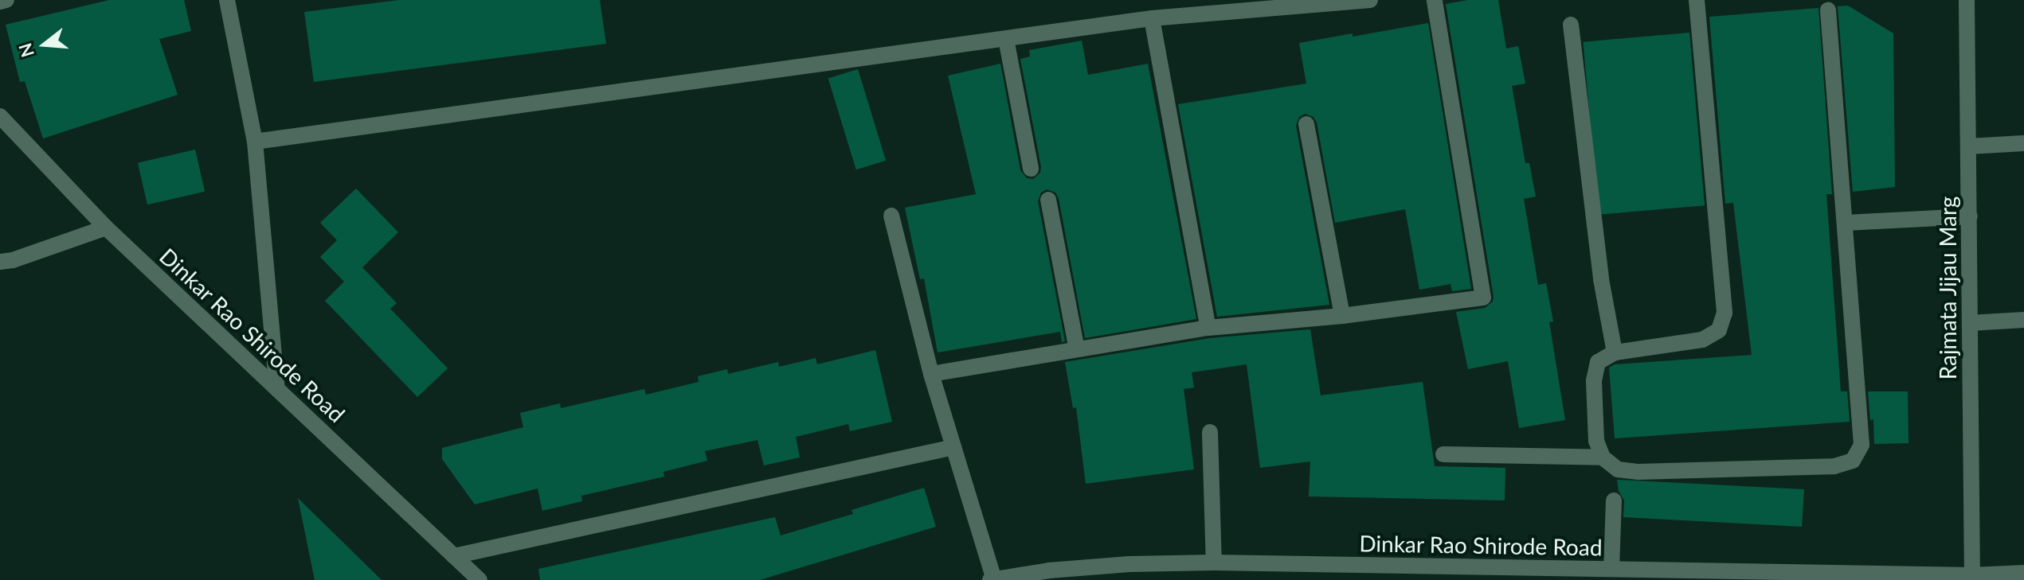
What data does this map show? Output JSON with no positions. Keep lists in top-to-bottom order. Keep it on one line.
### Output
{"streets":{"street":["Rajmata Jijau Marg","Dinkar Rao Shirode Road"]},"crossings":[["Rajmata Jijau Marg","Dinkar Rao Shirode Road"]],"north":"left"}
